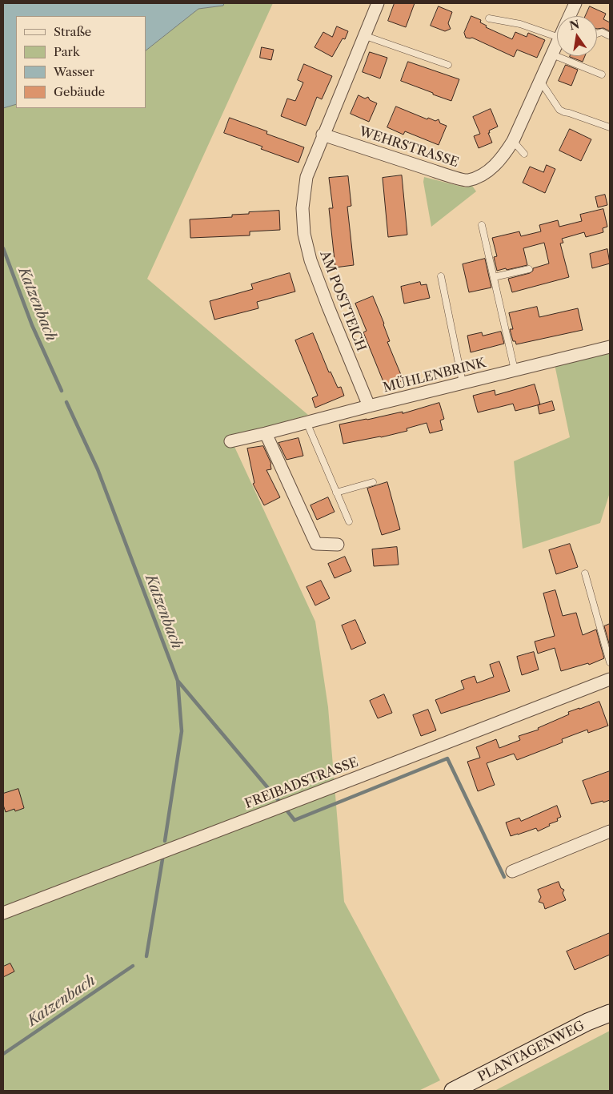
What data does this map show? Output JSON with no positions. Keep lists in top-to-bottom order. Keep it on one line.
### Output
{"streets":{"street":["WEHRSTRASSE","AM POSTTEICH","MÜHLENBRINK","FREIBADSTRASSE","PLANTAGENWEG"]},"crossings":[["WEHRSTRASSE","AM POSTTEICH"],["AM POSTTEICH","MÜHLENBRINK"]],"water":["Katzenbach"],"legend":["Straße","Park","Wasser","Gebäude"],"north":"top"}
